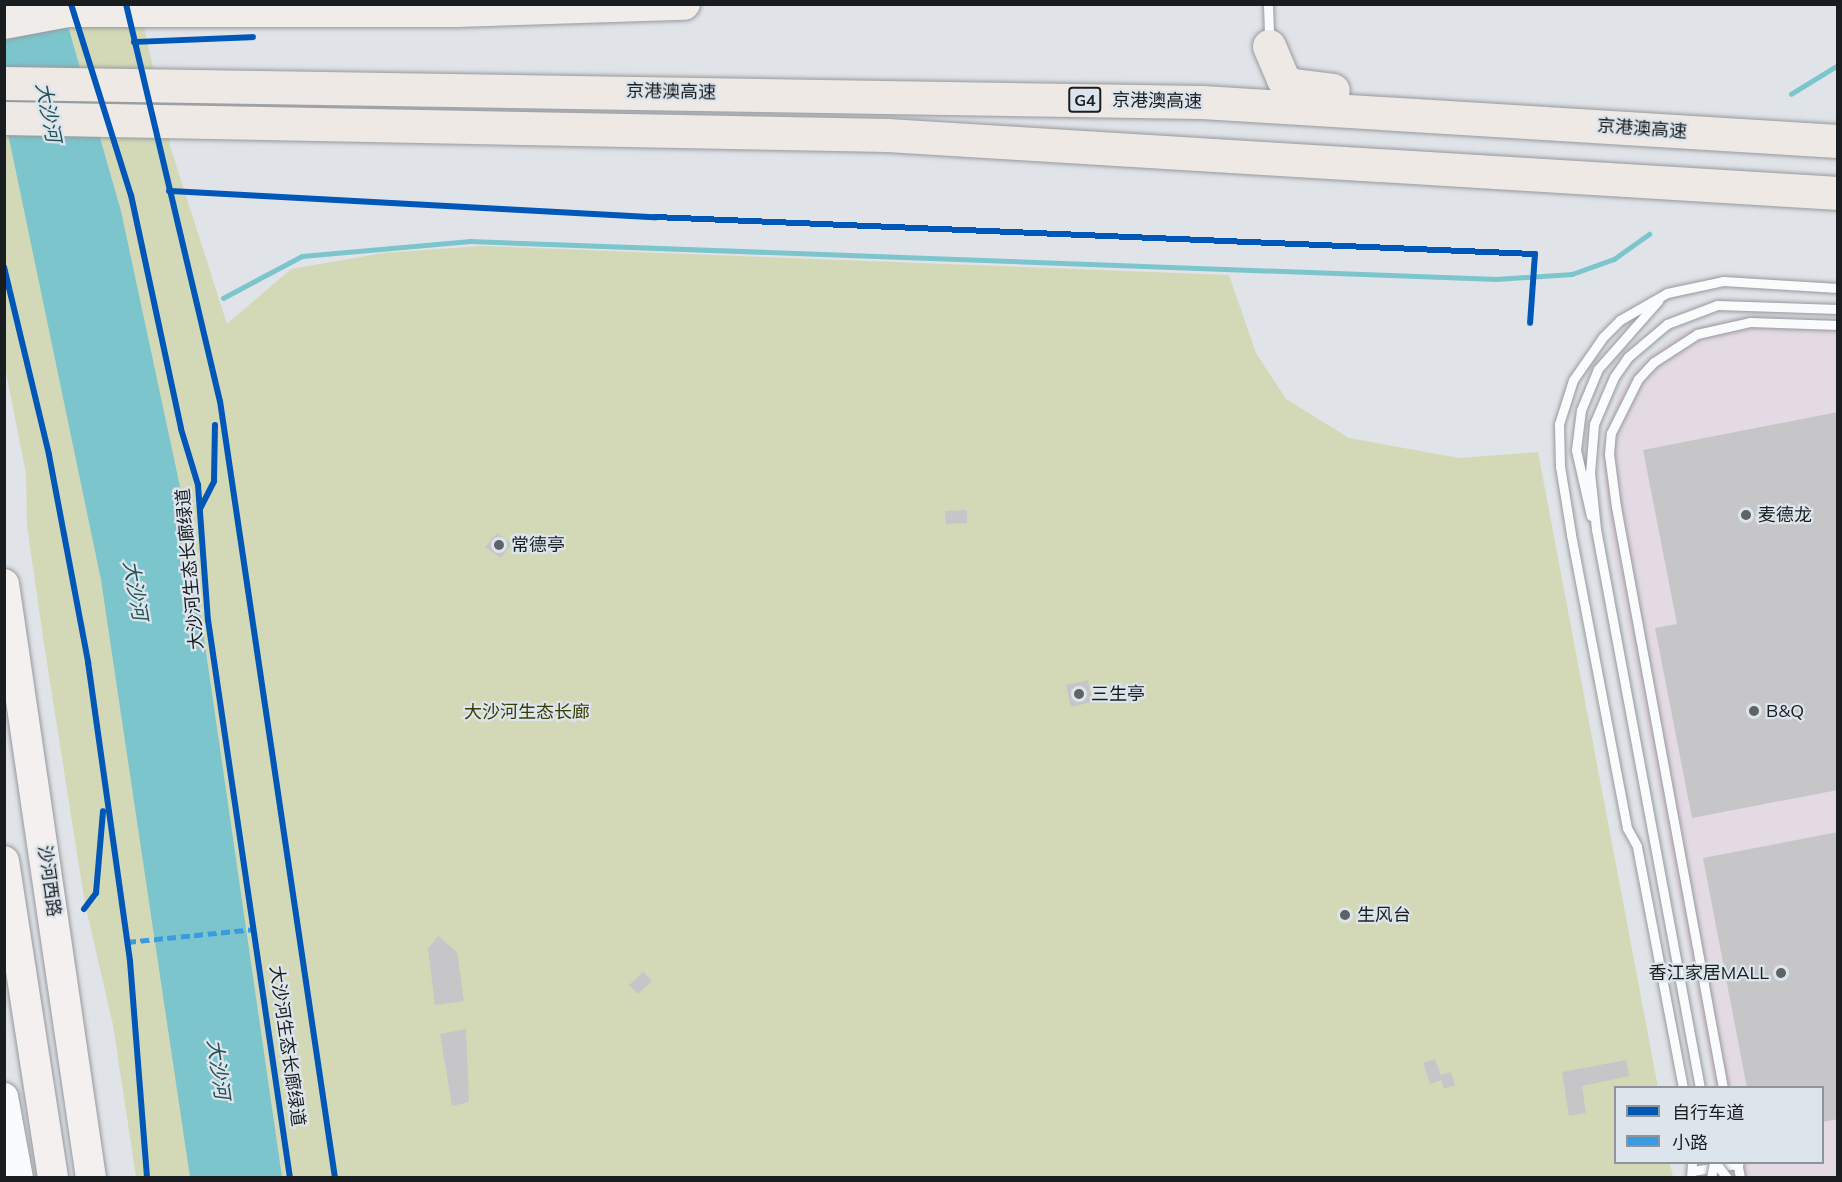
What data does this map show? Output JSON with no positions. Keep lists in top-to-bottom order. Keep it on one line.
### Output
{"streets":{"highway":["京港澳高速","G4"],"main road":["沙河西路"],"cycle path":["大沙河生态长廊绿道"]},"water":["大沙河"],"parks":["大沙河生态长廊"],"places":["麦德龙","常德亭","三生亭","B&Q","生风台","香江家居MALL"],"legend":["自行车道","小路"]}
